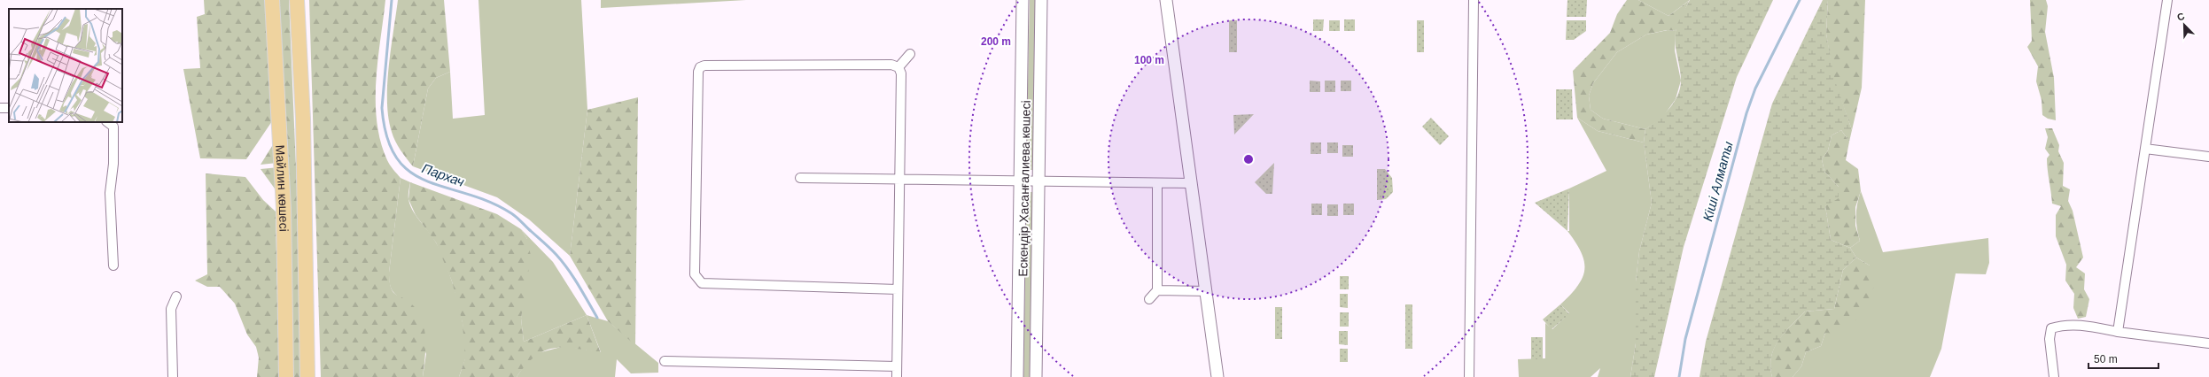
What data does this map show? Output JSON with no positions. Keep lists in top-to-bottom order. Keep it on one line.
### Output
{"streets":{"main road":["Майлин көшесі"],"street":["Ескендір Хасанғалиева көшесі"]},"water":["Пархач","Кіші Алматы"],"scale_bar":"50 m","north":"top left","rings":["200 m","100 m"]}
